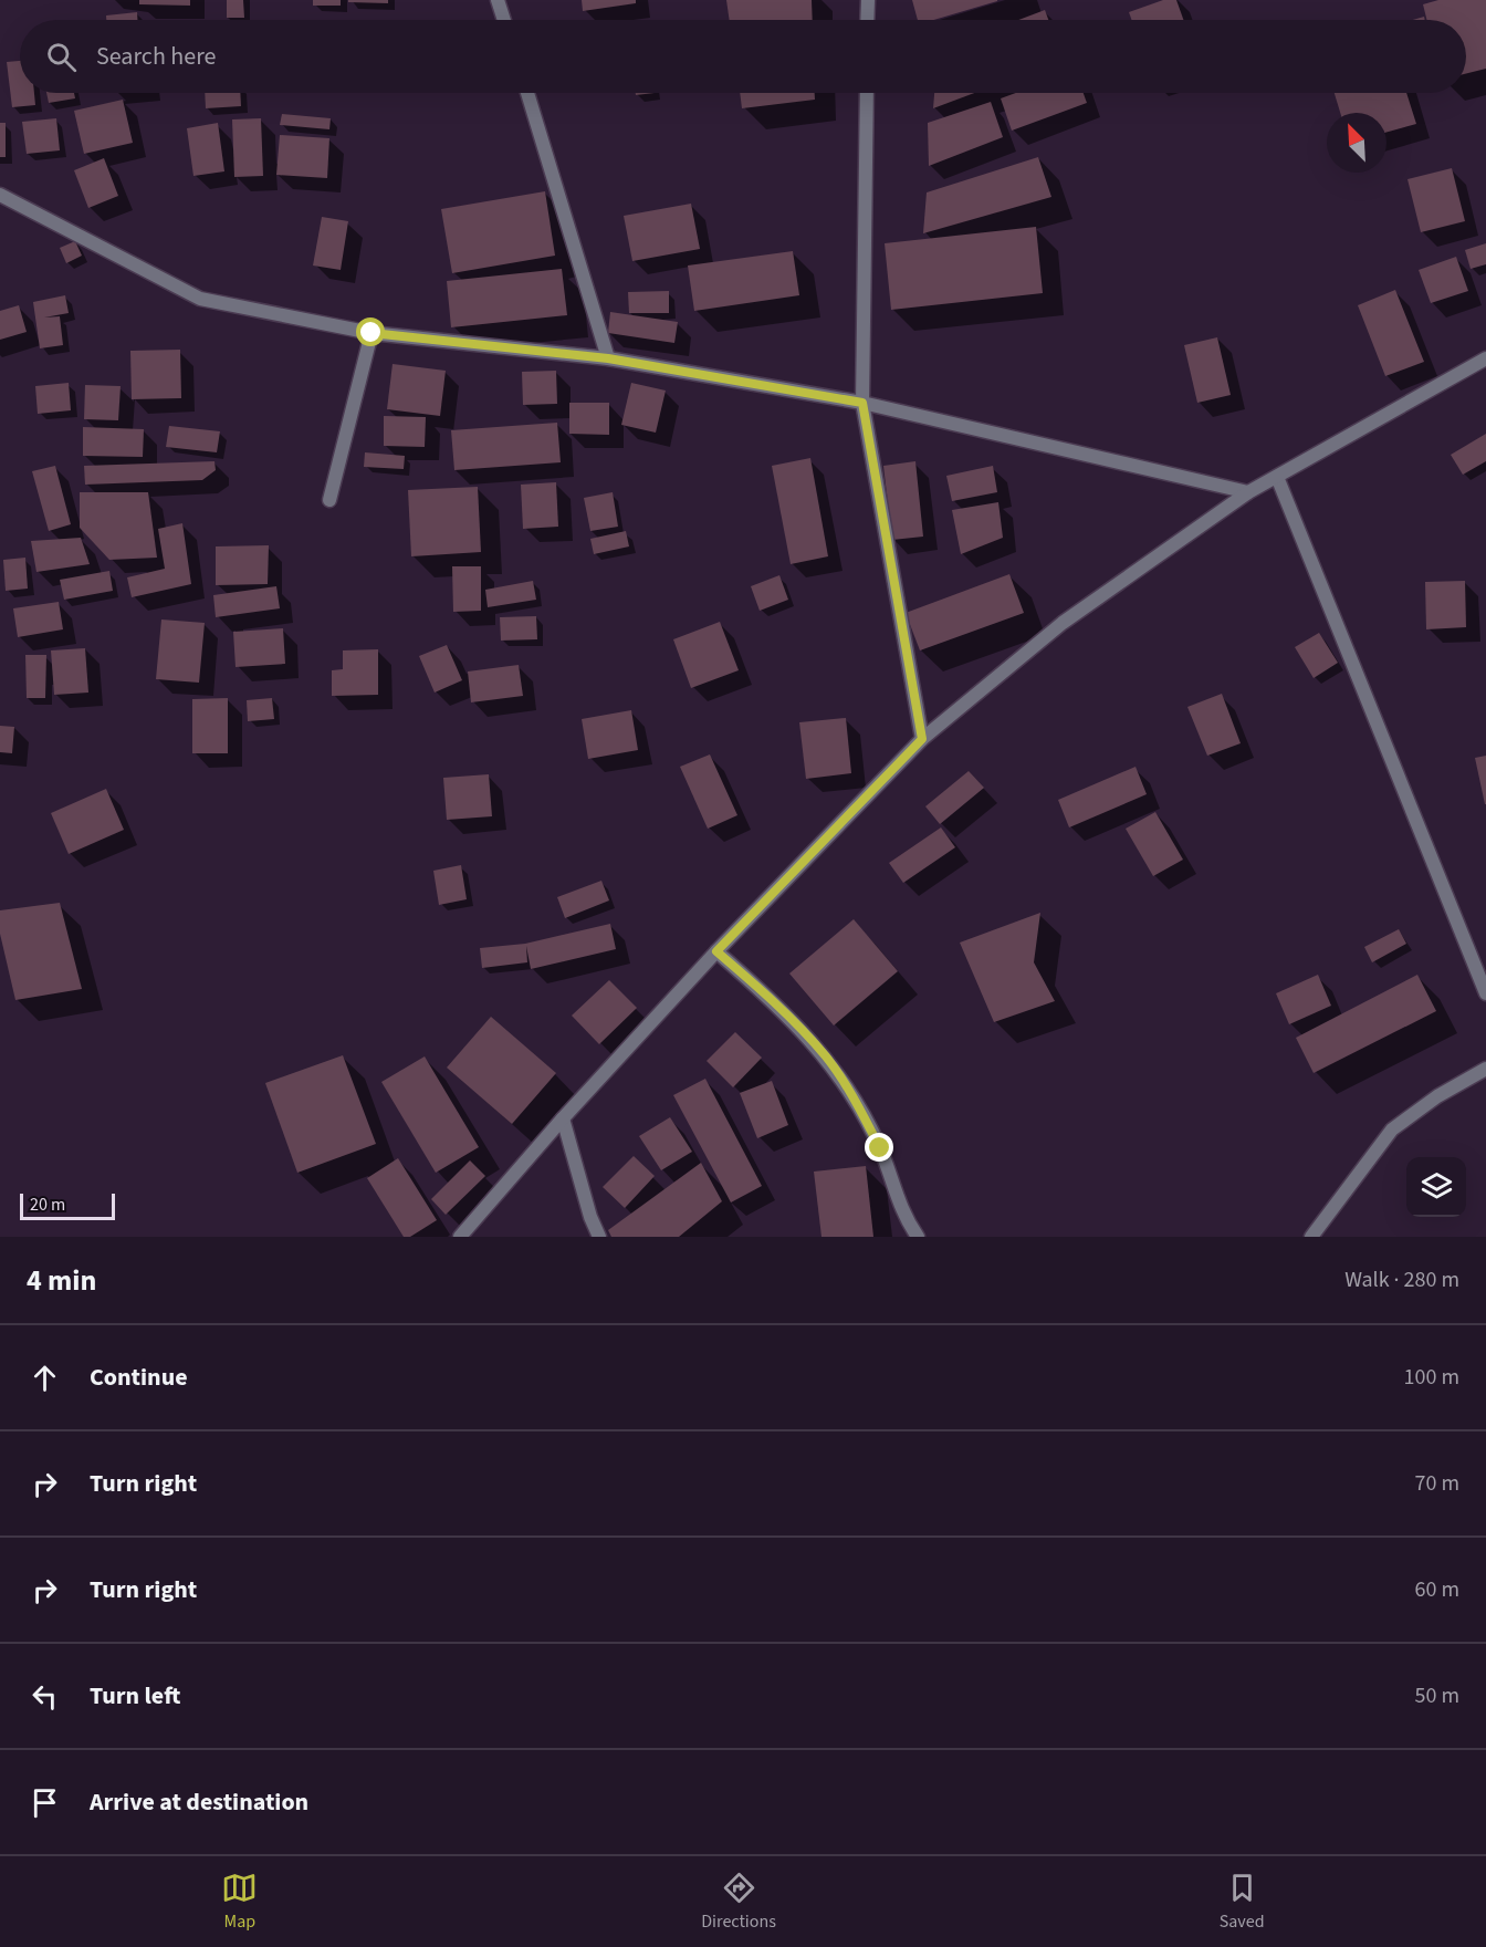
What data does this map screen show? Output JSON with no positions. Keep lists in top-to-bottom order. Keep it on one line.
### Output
{"scale_bar":"20 m","north":"top left","page":{"search":"Search here","scale":"20 m","heading":["4 min","Walk · 280 m"],"list":[["Continue","100 m"],["Turn right","70 m"],["Turn right","60 m"],["Turn left","50 m"],"Arrive at destination"],"nav":["Map","Directions","Saved"]}}
